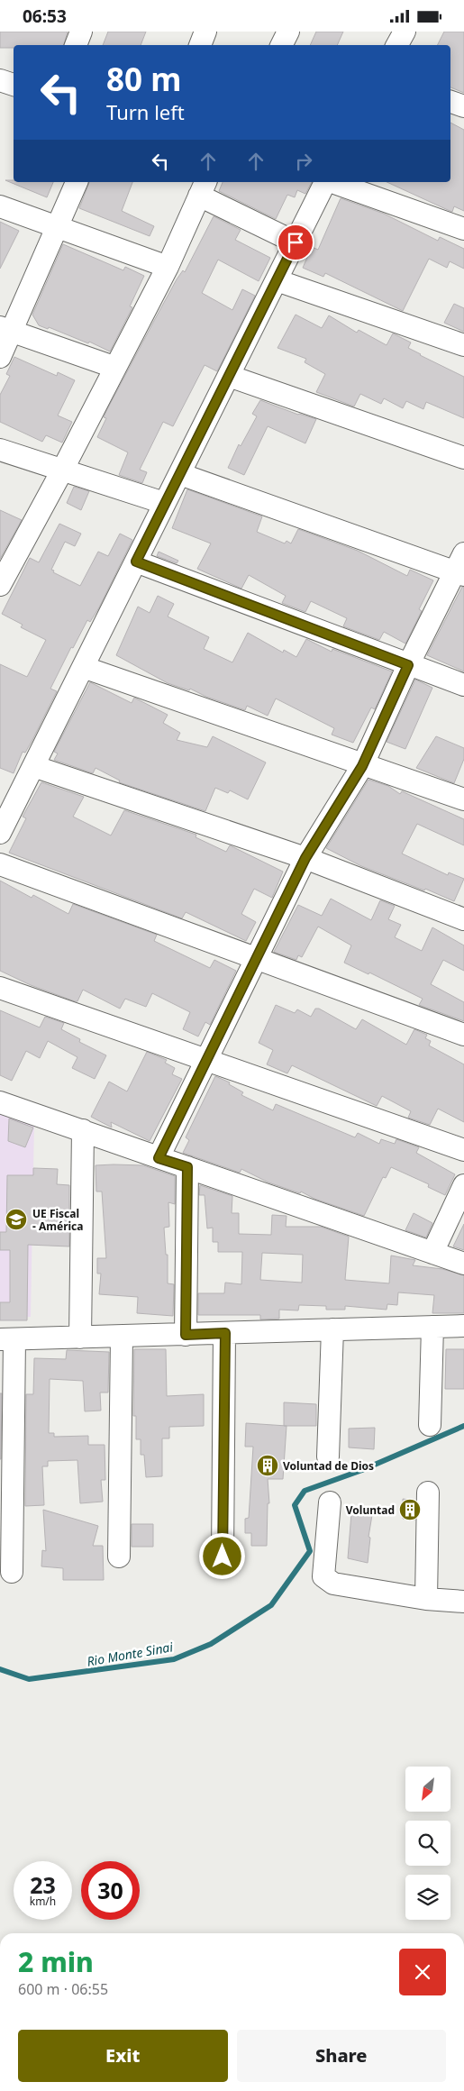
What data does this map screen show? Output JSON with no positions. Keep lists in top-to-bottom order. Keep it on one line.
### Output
{"water":["Rio Monte Sinai"],"places":{"school or university":["UE Fiscal - América"],"building":["Voluntad de Dios","Voluntad"]},"north":"bottom left","page":{"status":"06:53","turn":["80 m","Turn left"],"speed":"23 km/h","limit":"30","heading":["2 min","600 m · 06:55"],"buttons":["Exit","Share"]}}
